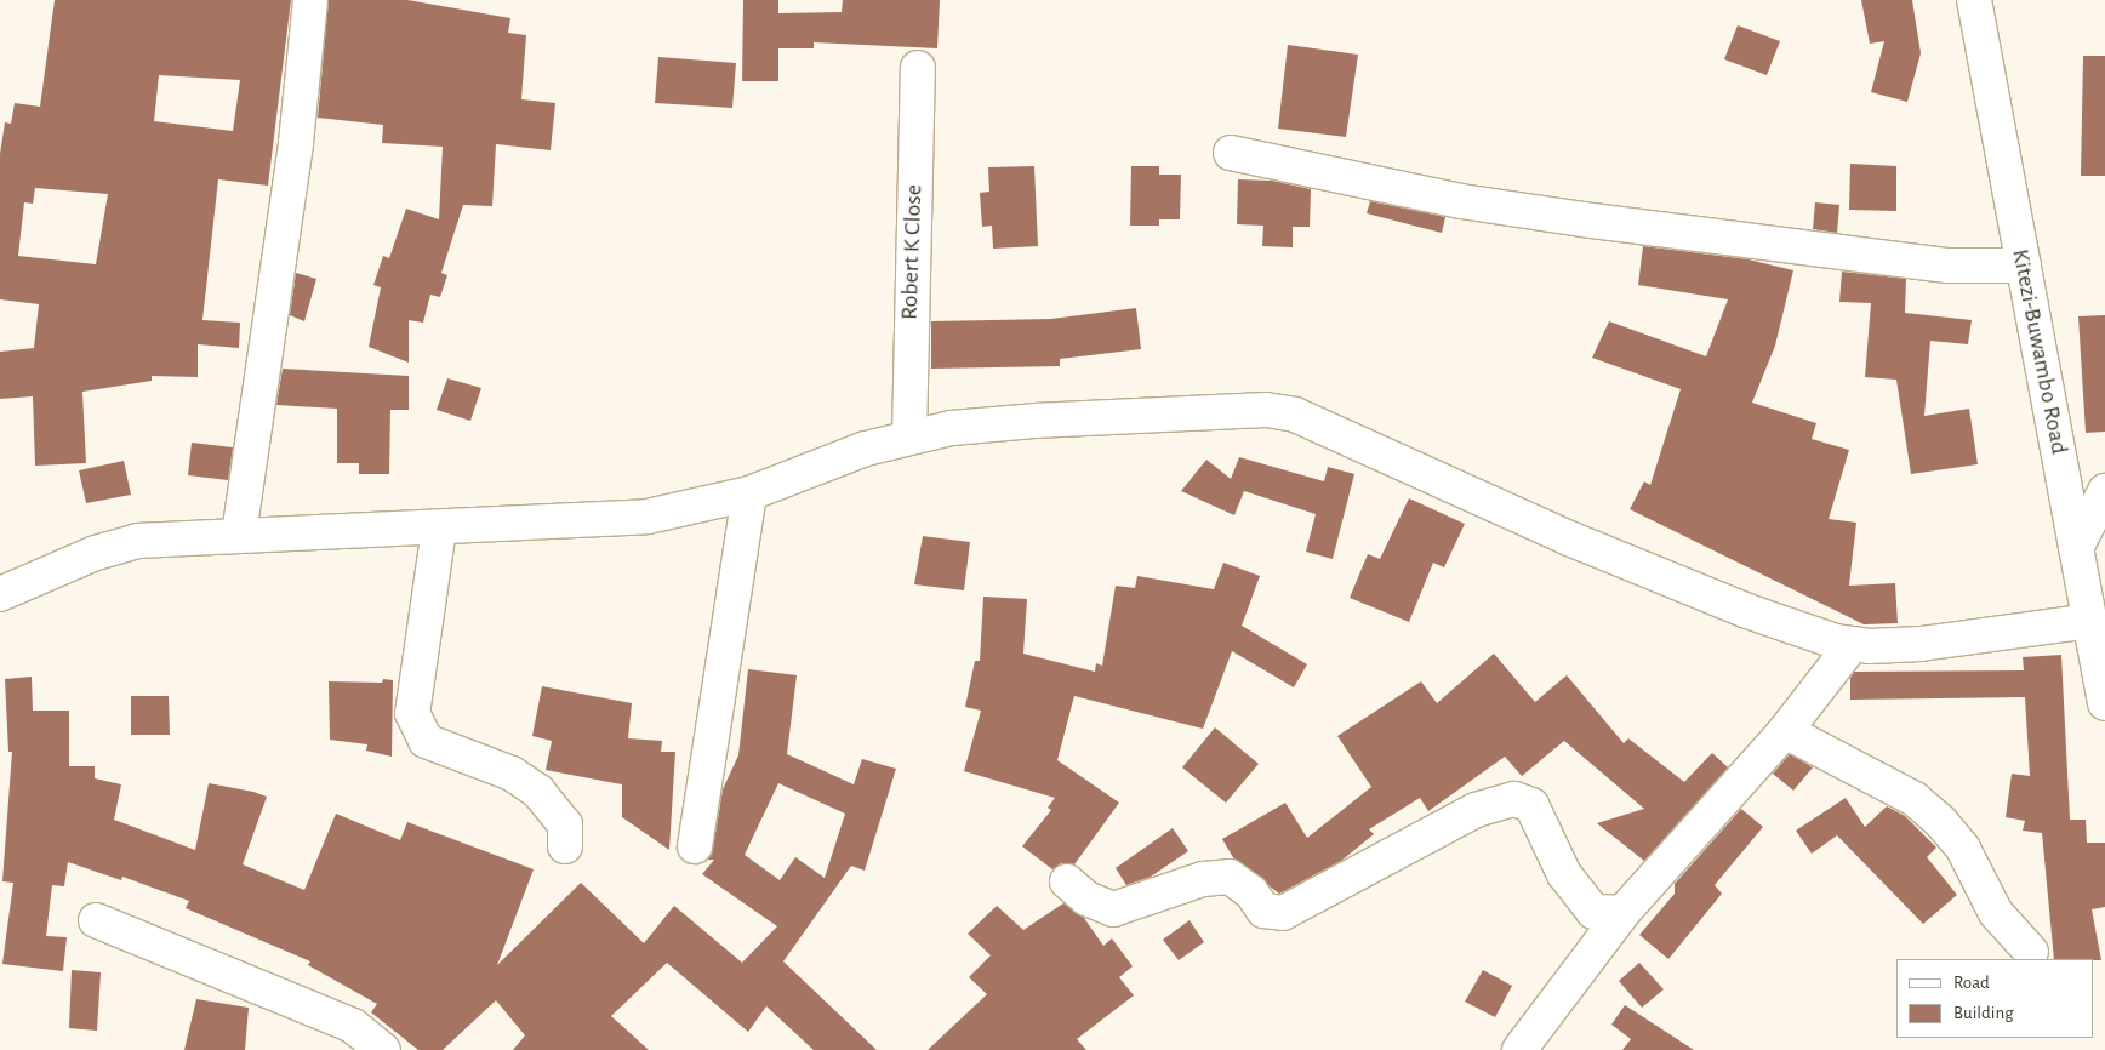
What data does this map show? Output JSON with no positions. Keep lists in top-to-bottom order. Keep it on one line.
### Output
{"streets":{"street":["Robert K Close","Kitezi-Buwambo Road"]},"legend":["Road","Building"]}
